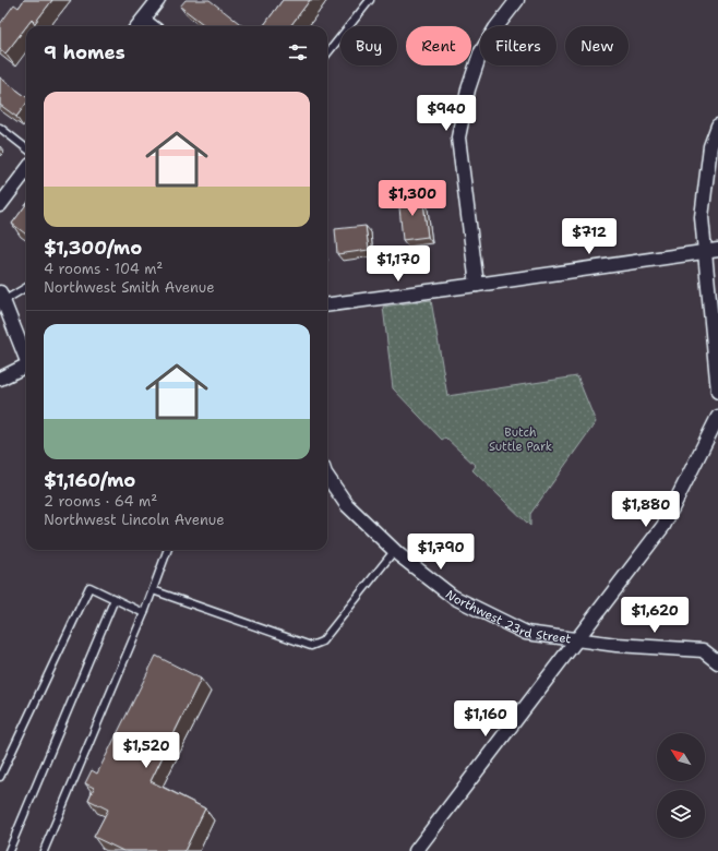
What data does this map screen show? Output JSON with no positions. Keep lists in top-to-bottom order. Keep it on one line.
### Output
{"streets":{"street":["Northwest 23rd Street"]},"parks":["Butch Suttle Park"],"north":"top left","page":{"chip":["Buy","Rent","Filters","New"],"heading":"9 homes","list":[{"name":"$1,300/mo","note":"4 rooms · 104 m² · Northwest Smith Avenue"},{"name":"$1,160/mo","note":"2 rooms · 64 m² · Northwest Lincoln Avenue"}],"price":["$940","$1,300","$712","$1,170","$1,880","$1,790","$1,620","$1,160","$1,520"]}}
